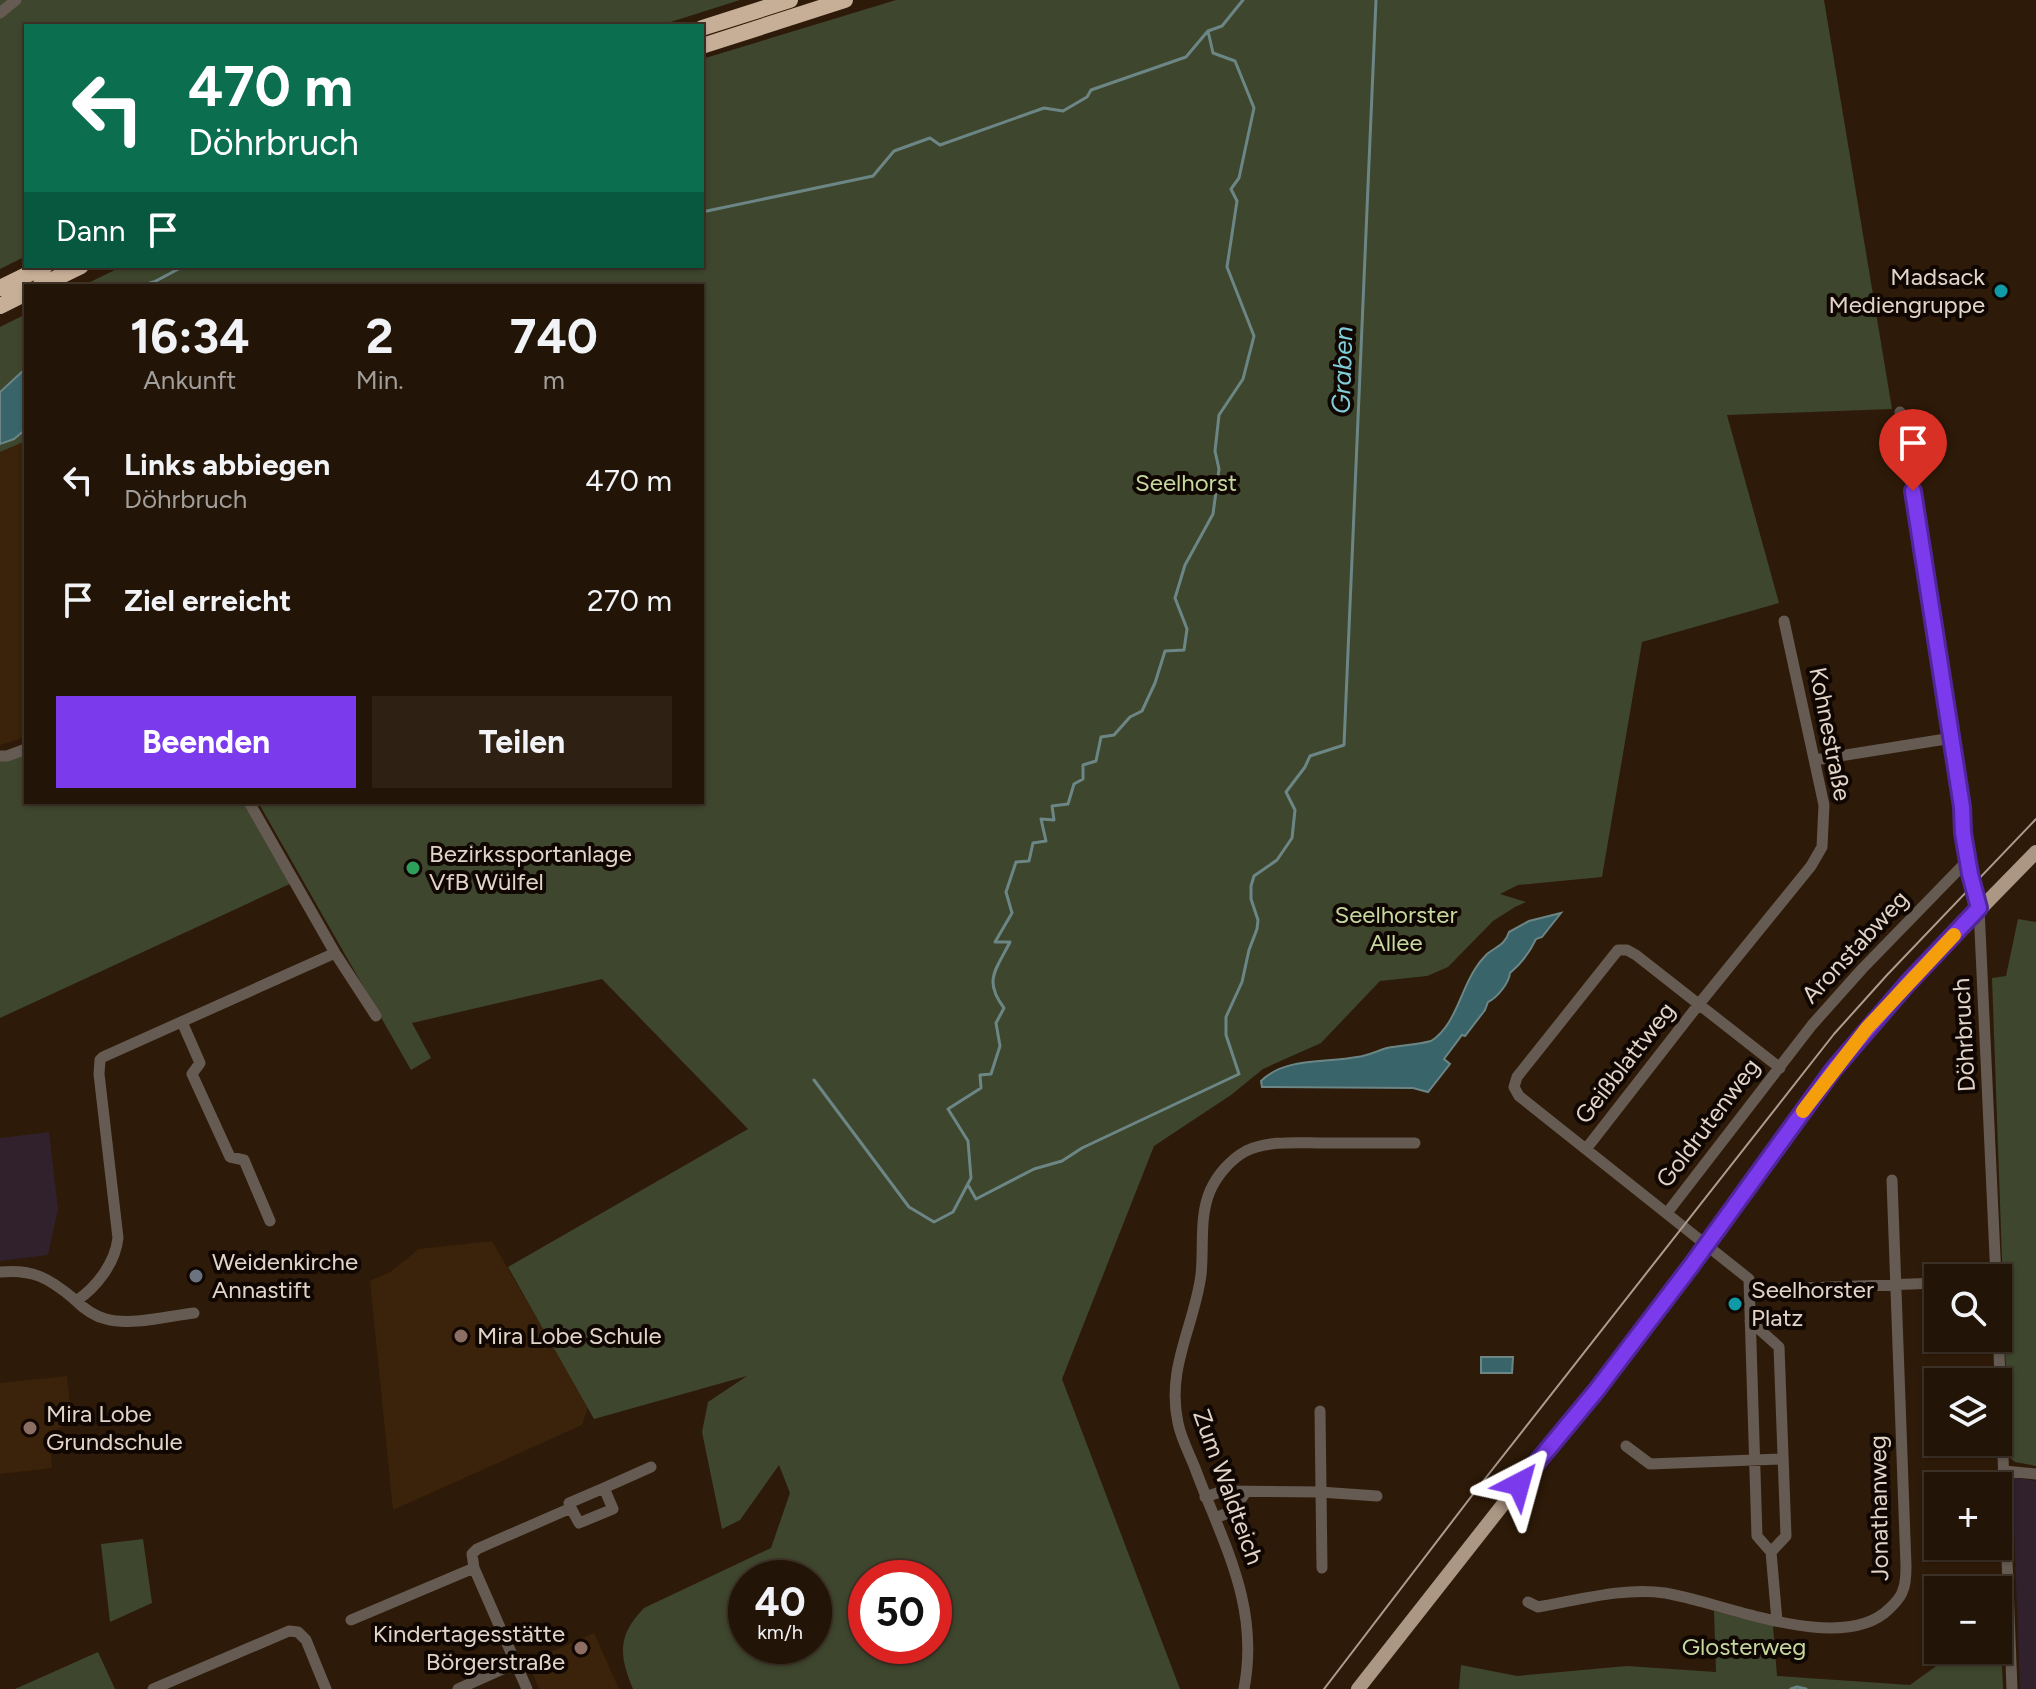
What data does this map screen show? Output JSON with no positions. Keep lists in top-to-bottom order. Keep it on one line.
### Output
{"streets":{"street":["Kohnestraße","Aronstabweg","Döhrbruch","Geißblattweg","Goldrutenweg","Zum Waldteich","Jonathanweg"]},"crossings":[["Kohnestraße","Geißblattweg"],["Kohnestraße","Goldrutenweg"],["Aronstabweg","Döhrbruch"],["Aronstabweg","Goldrutenweg"],["Geißblattweg","Goldrutenweg"]],"water":["Graben"],"parks":["Seelhorst","Seelhorster Allee","Glosterweg"],"places":["Madsack Mediengruppe","Bezirkssportanlage VfB Wülfel","Weidenkirche Annastift","Seelhorster Platz","Mira Lobe Schule","Mira Lobe Grundschule","Kindertagesstätte Börgerstraße"],"page":{"turn":["470 m","Döhrbruch"],"then":"Dann","eta":["16:34","Ankunft","2","Min.","740","m"],"list":[{"name":"Links abbiegen","note":"Döhrbruch","value":"470 m"},{"name":"Ziel erreicht","value":"270 m"}],"buttons":["Beenden","Teilen"],"map_buttons":["+","−"],"speed":"40 km/h","limit":"50"}}
